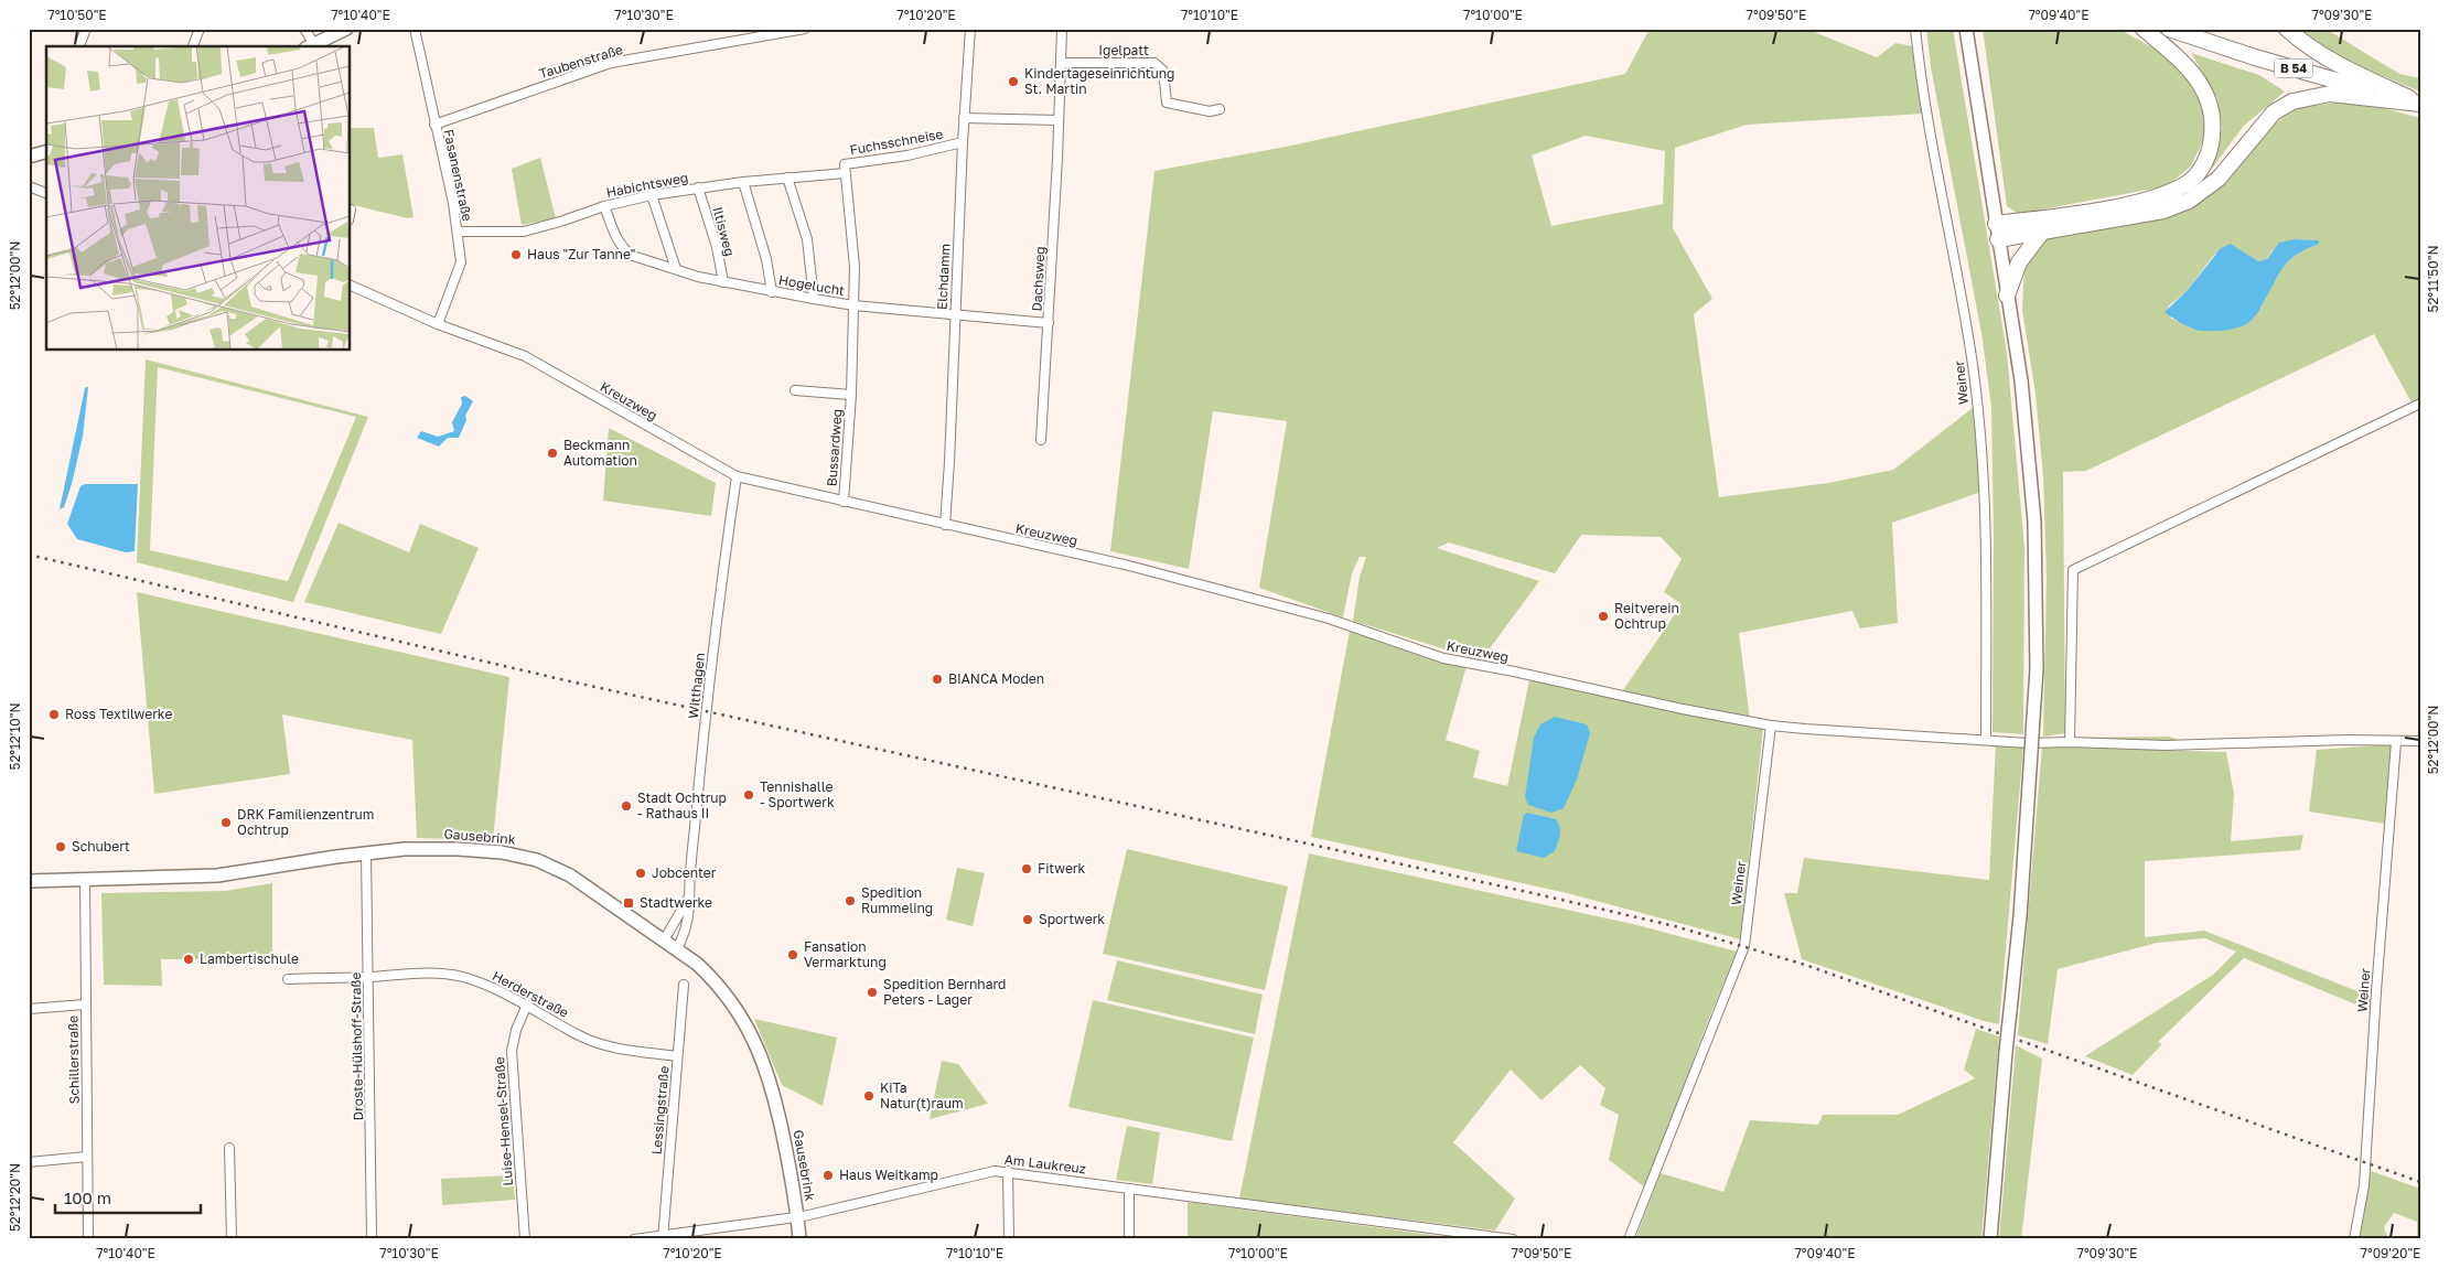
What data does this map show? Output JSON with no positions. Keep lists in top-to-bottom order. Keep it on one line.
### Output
{"streets":{"highway":["B 54"],"main road":["Gausebrink"],"street":["Igelpatt","Taubenstraße","Fuchsschneise","Fasanenstraße","Habichtsweg","Iltisweg","Elchdamm","Dachsweg","Hogelucht","Weiner","Kreuzweg","Bussardweg","Witthagen","Herderstraße","Droste-Hülshoff-Straße","Schillerstraße","Lessingstraße","Luise-Hensel-Straße","Am Laukreuz"]},"crossings":[["Igelpatt","Dachsweg"],["Taubenstraße","Fasanenstraße"],["Fuchsschneise","Habichtsweg"],["Fuchsschneise","Elchdamm"],["Fuchsschneise","Bussardweg"],["Fasanenstraße","Habichtsweg"],["Fasanenstraße","Kreuzweg"],["Habichtsweg","Iltisweg"],["Habichtsweg","Hogelucht"],["Habichtsweg","Bussardweg"],["Iltisweg","Hogelucht"],["Elchdamm","Hogelucht"],["Elchdamm","Kreuzweg"],["Dachsweg","Hogelucht"],["Hogelucht","Bussardweg"],["Weiner","Kreuzweg"],["Kreuzweg","Bussardweg"],["Kreuzweg","Witthagen"],["Witthagen","Gausebrink"],["Gausebrink","Droste-Hülshoff-Straße"],["Gausebrink","Schillerstraße"],["Gausebrink","Am Laukreuz"],["Herderstraße","Droste-Hülshoff-Straße"],["Herderstraße","Lessingstraße"],["Herderstraße","Luise-Hensel-Straße"],["Lessingstraße","Am Laukreuz"]],"places":{"other":["Kindertageseinrichtung St. Martin","Haus \"Zur Tanne\"","Beckmann Automation","Reitverein Ochtrup","BIANCA Moden","Ross Textilwerke","Tennishalle - Sportwerk","Stadt Ochtrup - Rathaus II","DRK Familienzentrum Ochtrup","Schubert","Fitwerk","Jobcenter","Spedition Rummeling","Sportwerk","Fansation Vermarktung","Lambertischule","Spedition Bernhard Peters - Lager","KiTa Natur(t)raum","Haus Weitkamp"],"transit":["Stadtwerke"]},"scale_bar":"100 m","coordinates":["7°10'50\"E","7°10'40\"E","7°10'30\"E","7°10'20\"E","7°10'10\"E","7°10'00\"E","7°09'50\"E","7°09'40\"E","7°09'30\"E","52°12'00\"N","52°11'50\"N","52°12'10\"N","52°12'20\"N","7°09'20\"E"]}
